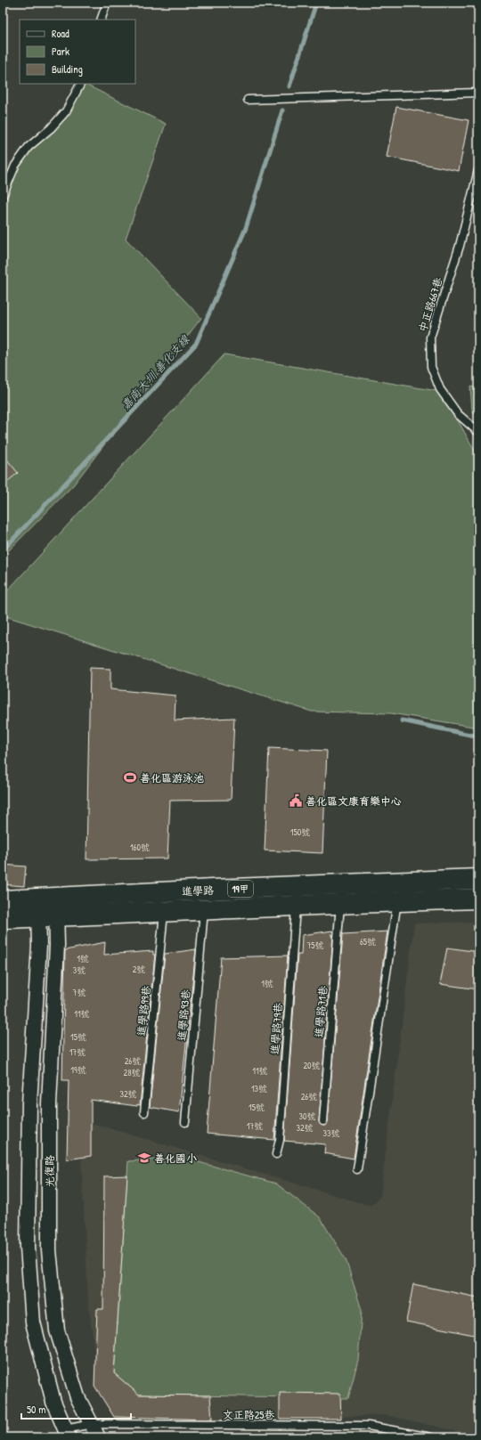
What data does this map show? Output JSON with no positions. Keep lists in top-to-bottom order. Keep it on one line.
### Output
{"streets":{"main road":["19甲","進學路"],"street":["光復路"],"lane":["中正路667巷","進學路99巷","進學路71巷","進學路93巷","進學路79巷","文正路25巷"]},"crossings":[["進學路","進學路99巷"],["進學路","進學路71巷"],["進學路","進學路93巷"],["進學路","進學路79巷"],["進學路","光復路"],["光復路","文正路25巷"]],"water":["嘉南大圳 善化支線"],"places":{"sports":["善化區游泳池"],"public building":["善化區文康育樂中心"],"school or university":["善化國小"]},"house_numbers":["150號","160號","65號","75號","1號","2號","3號","1號","7號","11號","15號","17號","26號","20號","19號","11號","28號","13號","32號","26號","15號","30號","17號","32號","33號"],"legend":["Road","Park","Building"],"scale_bar":"50 m"}
